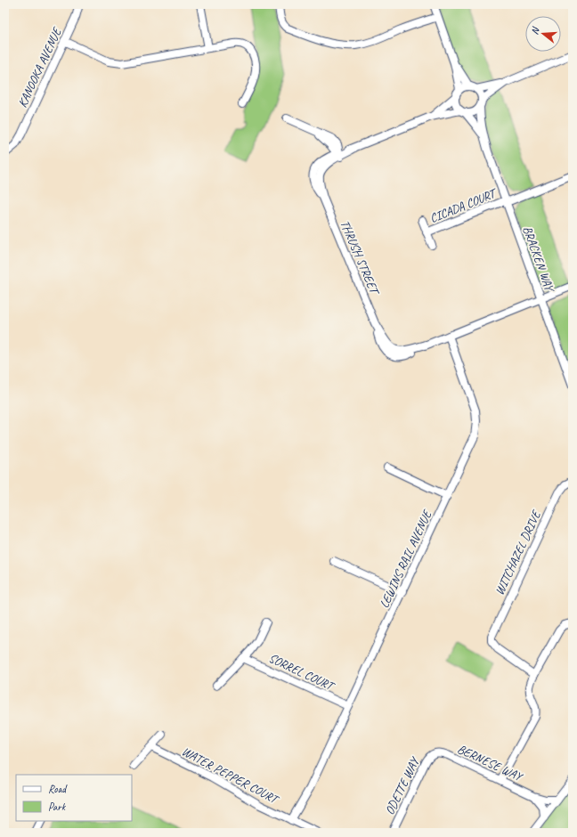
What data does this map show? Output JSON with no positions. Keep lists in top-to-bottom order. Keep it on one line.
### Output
{"streets":{"street":["KANOOKA AVENUE","CICADA COURT","THRUSH STREET","BRACKEN WAY","WITCHAZEL DRIVE","LEWINS RAIL AVENUE","SORREL COURT","BERNESE WAY","WATER PEPPER COURT","ODETTE WAY"]},"crossings":[["CICADA COURT","BRACKEN WAY"],["THRUSH STREET","BRACKEN WAY"],["THRUSH STREET","LEWINS RAIL AVENUE"],["LEWINS RAIL AVENUE","SORREL COURT"],["LEWINS RAIL AVENUE","WATER PEPPER COURT"],["BERNESE WAY","ODETTE WAY"]],"legend":["Road","Park"],"north":"left"}
